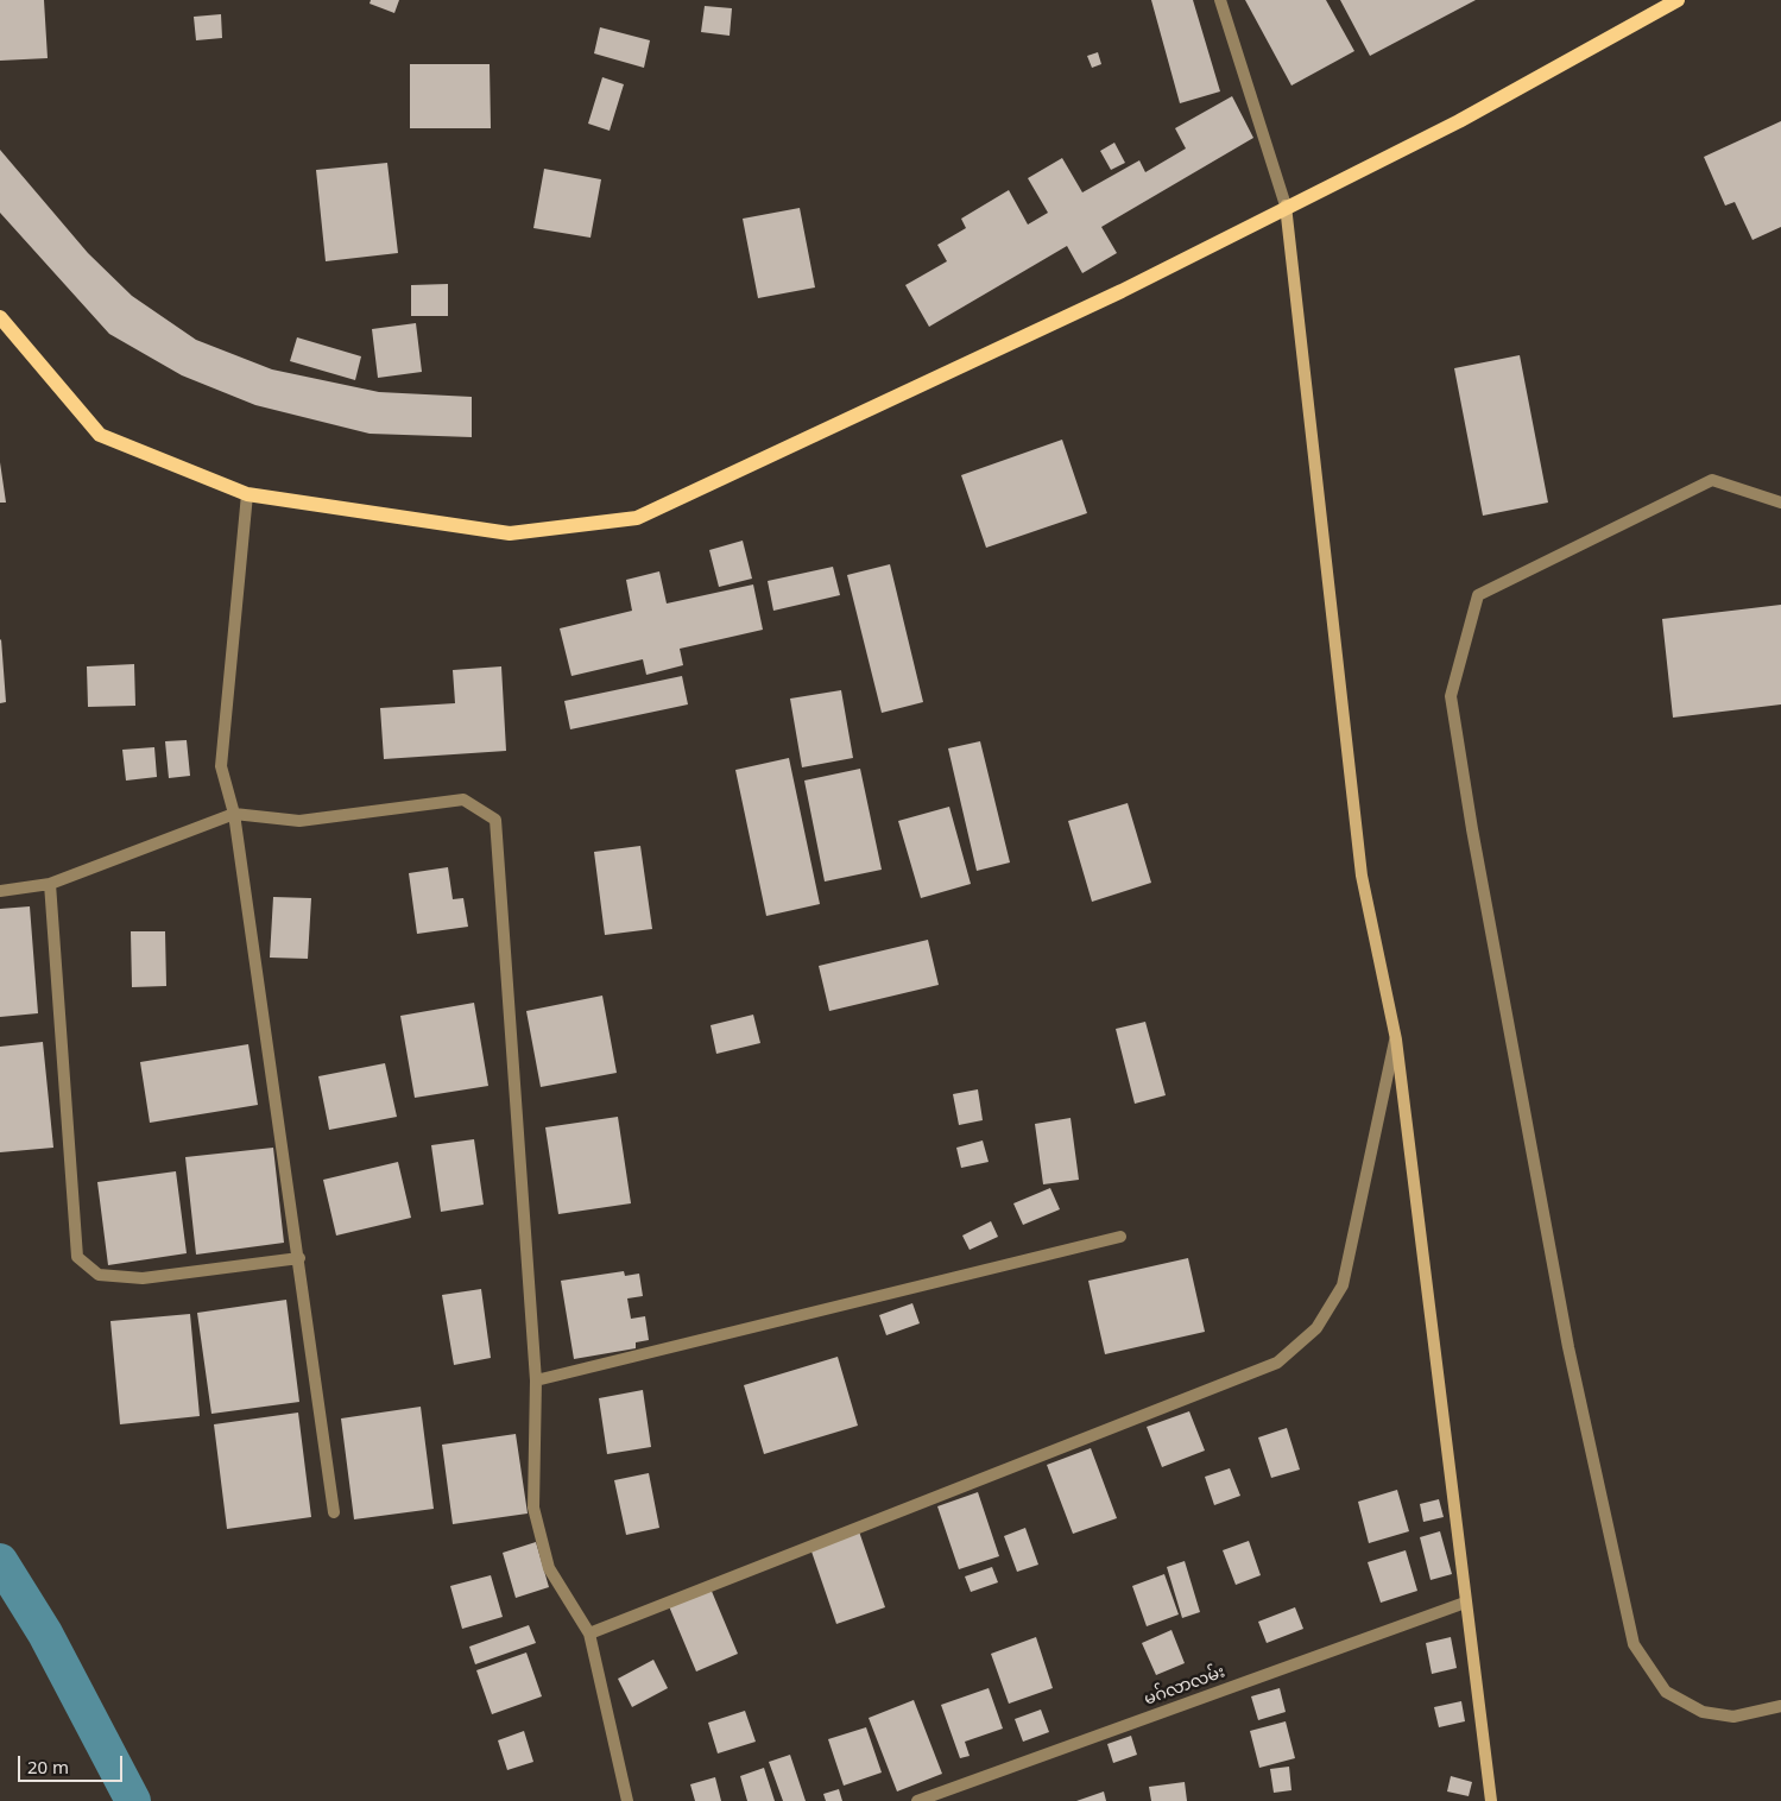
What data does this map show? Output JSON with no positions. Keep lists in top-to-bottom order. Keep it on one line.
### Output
{"streets":{"street":["မဂ်လာလမ်း"]},"scale_bar":"20 m"}
